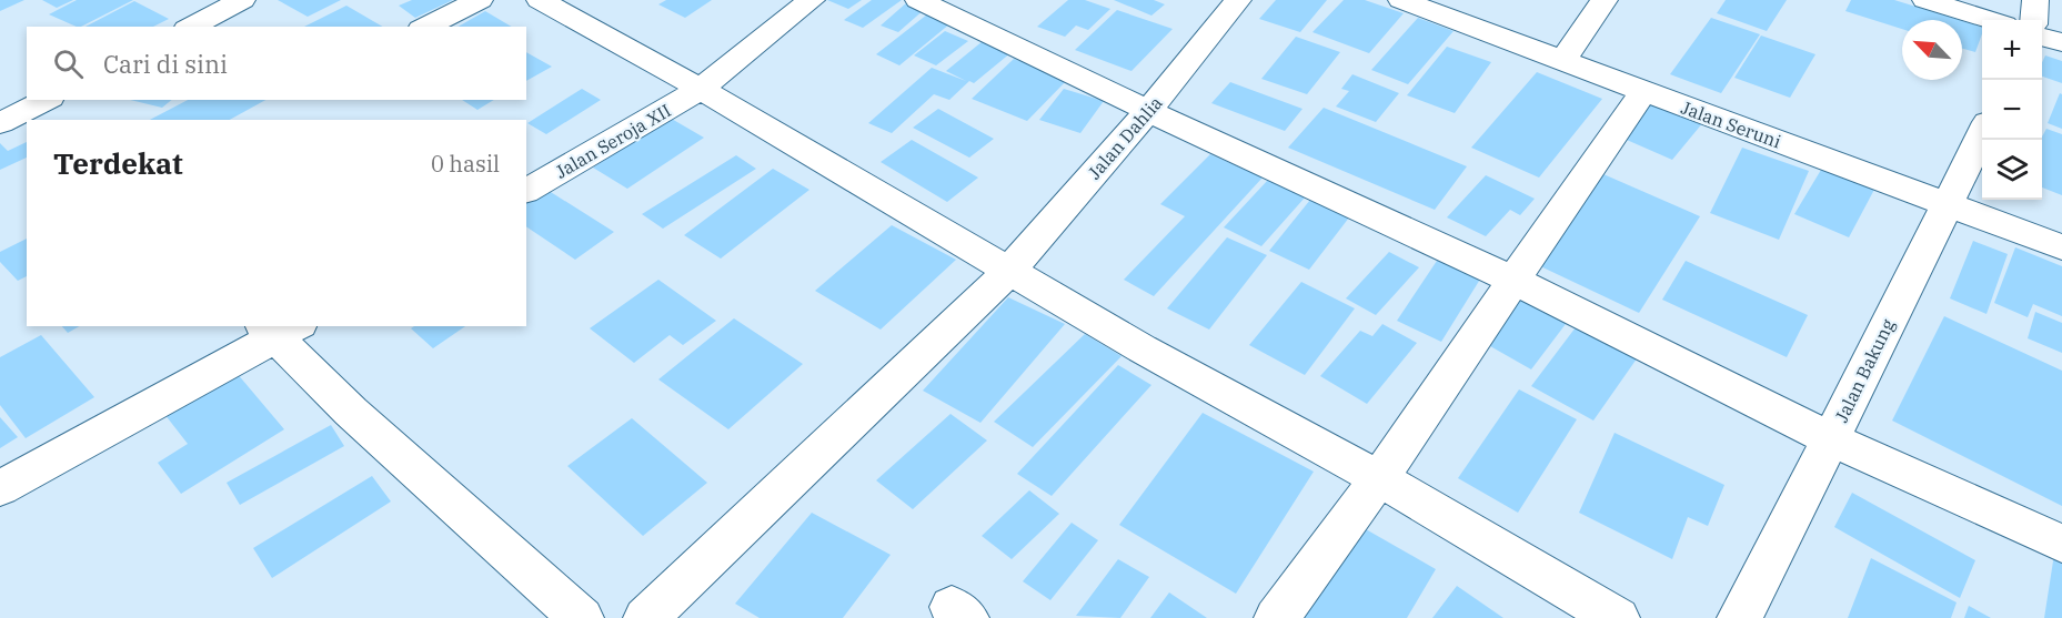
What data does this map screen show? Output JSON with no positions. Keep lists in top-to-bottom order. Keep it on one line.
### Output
{"streets":{"street":["Jalan Seruni","Jalan Dahlia","Jalan Seroja XII","Jalan Bakung"]},"crossings":[["Jalan Seruni","Jalan Bakung"]],"north":"top left","page":{"map_buttons":["+","−"],"search":"Cari di sini","heading":["Terdekat","0 hasil"]}}
